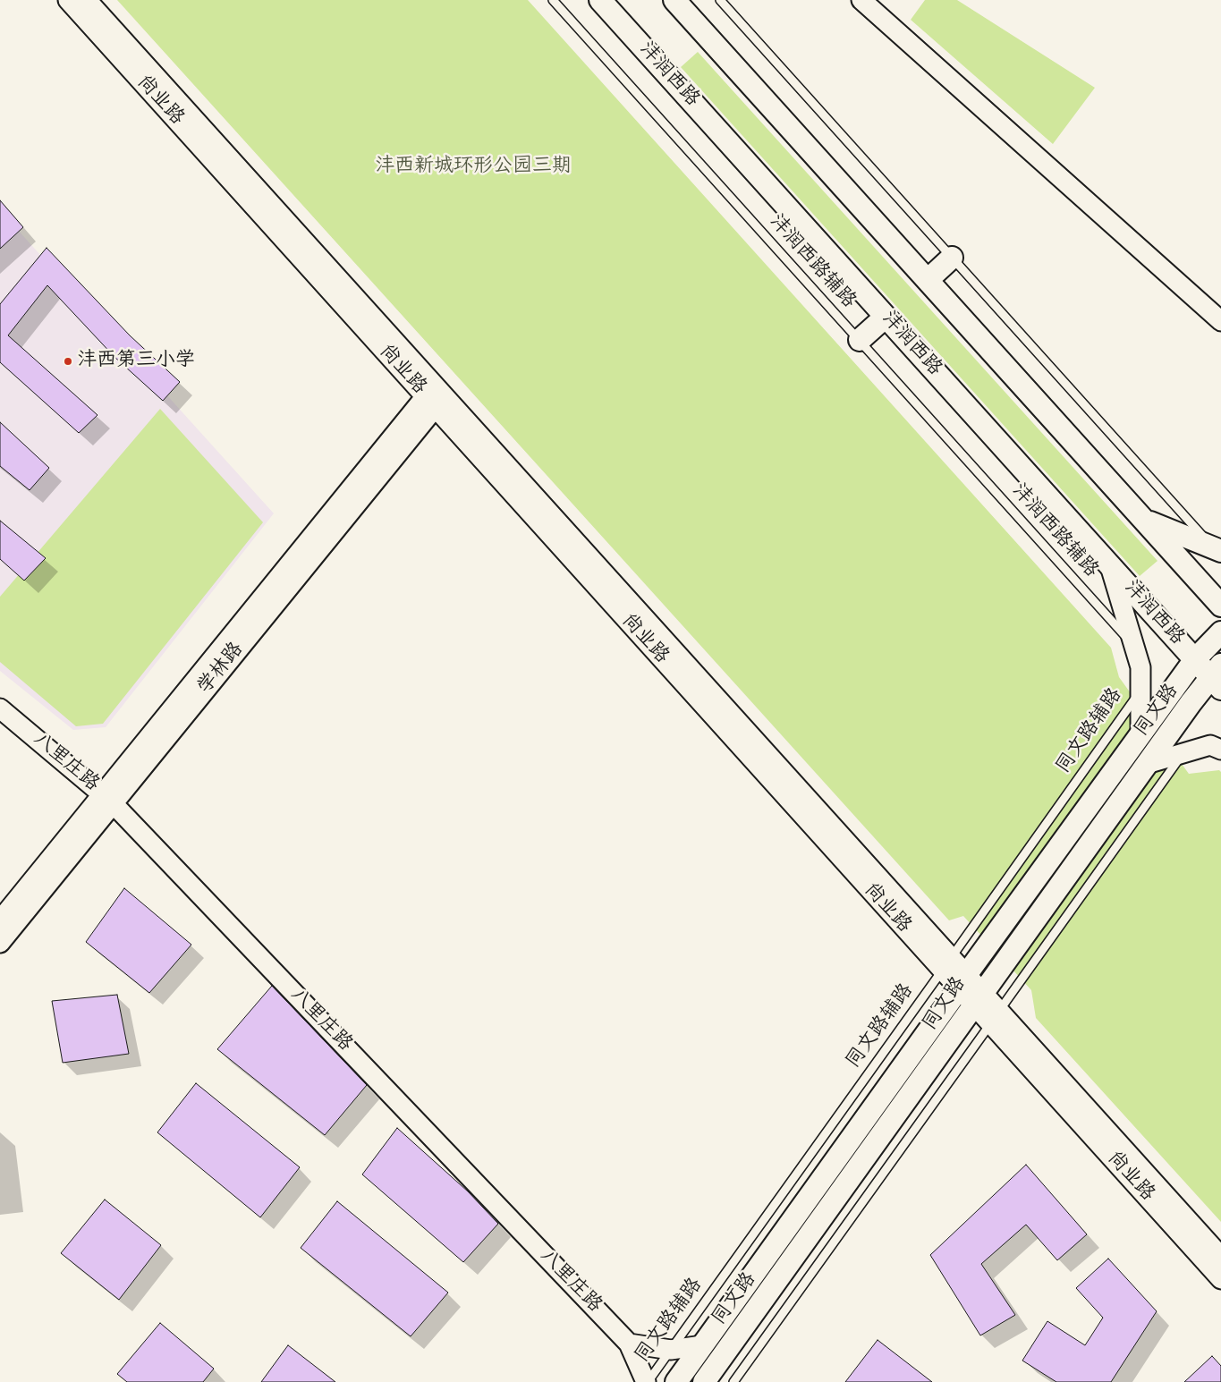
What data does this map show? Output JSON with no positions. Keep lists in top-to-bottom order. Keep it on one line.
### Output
{"streets":{"main road":["沣润西路","同文路"],"street":["尚业路","学林路","八里庄路"],"lane":["沣润西路辅路","同文路辅路"]},"crossings":[["沣润西路","同文路"],["尚业路","学林路"],["尚业路","同文路"],["尚业路","同文路辅路"],["学林路","八里庄路"],["同文路辅路","八里庄路"]],"parks":["沣西新城环形公园三期"],"places":["沣西第三小学"]}
